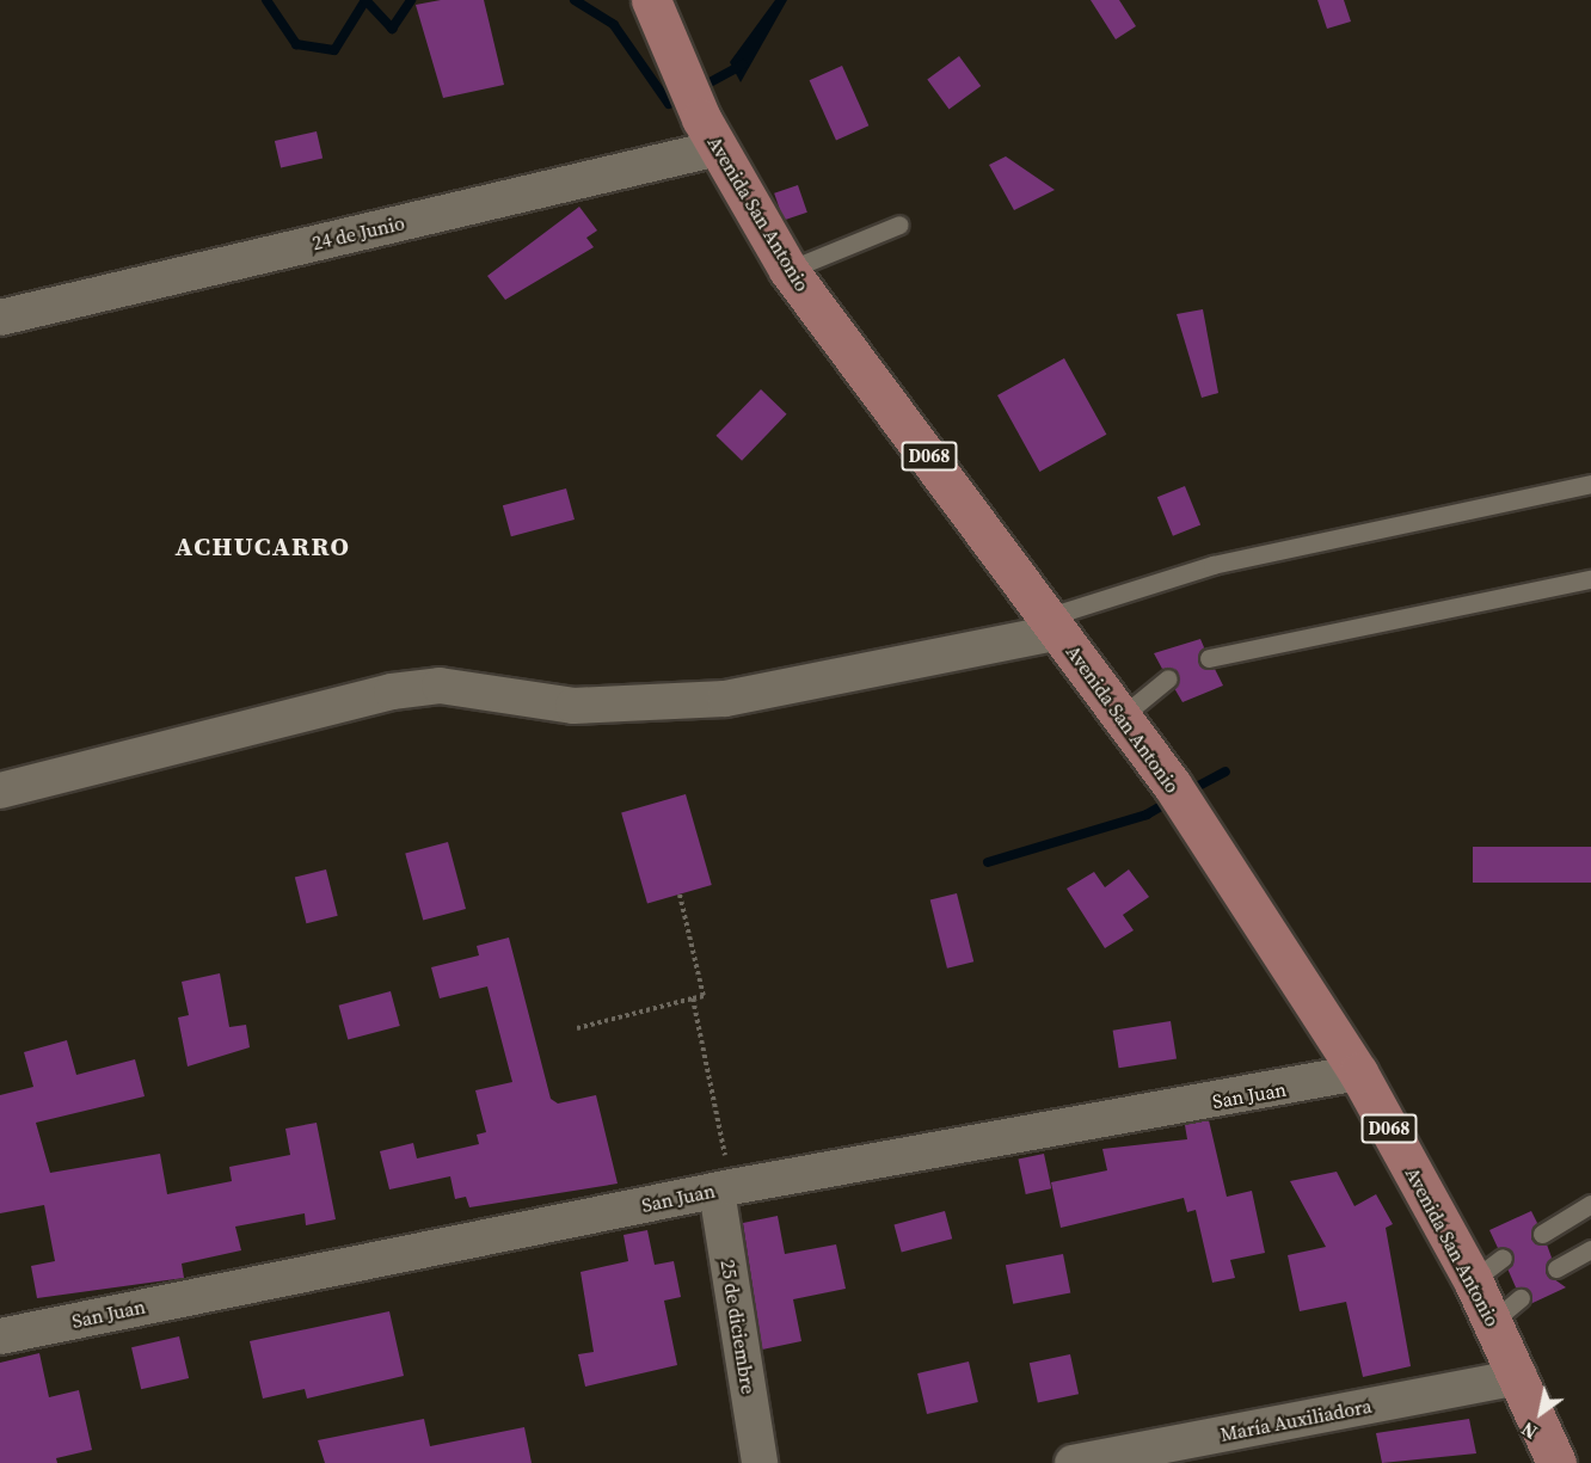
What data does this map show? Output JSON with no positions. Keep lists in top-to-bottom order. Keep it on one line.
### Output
{"streets":{"main road":["Avenida San Antonio","D068"],"street":["24 de Junio","San Juan","25 de diciembre","María Auxiliadora"]},"crossings":[["Avenida San Antonio","24 de Junio"],["Avenida San Antonio","San Juan"],["Avenida San Antonio","María Auxiliadora"],["San Juan","25 de diciembre"]],"districts":["ACHUCARRO"],"north":"bottom left"}
